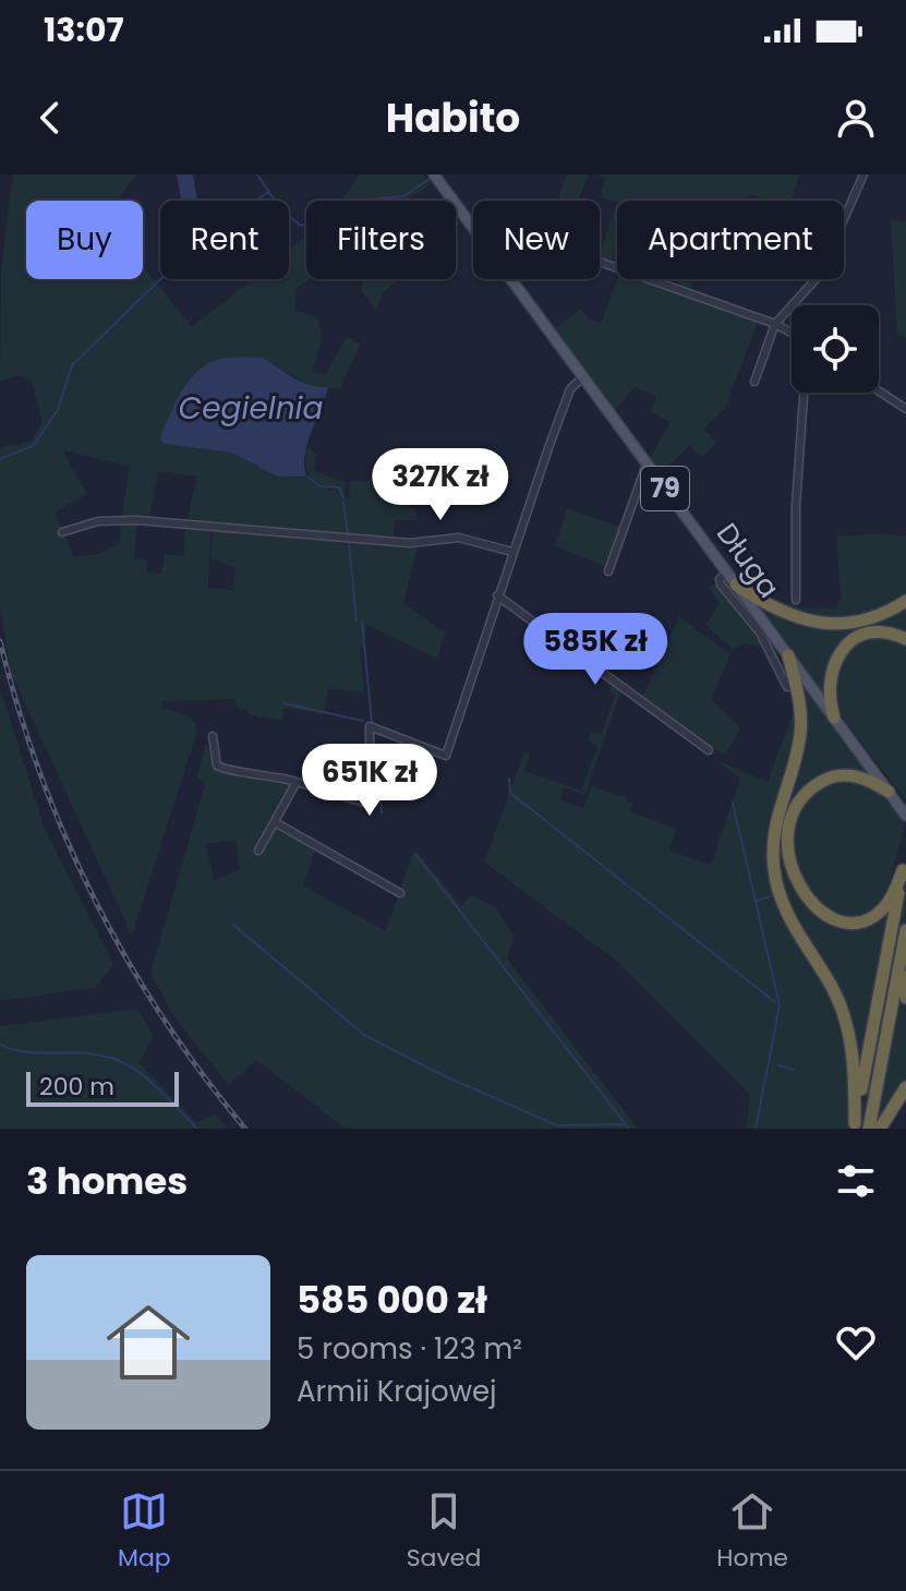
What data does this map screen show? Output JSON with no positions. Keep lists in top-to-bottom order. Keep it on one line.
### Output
{"streets":{"main road":["79","Długa"]},"water":["Cegielnia"],"scale_bar":"200 m","page":{"status":"13:07","header":"Habito","chip":["Buy","Rent","Filters","New","Apartment"],"price":["327K zł","585K zł","651K zł"],"scale":"200 m","heading":"3 homes","list":[{"name":"585 000 zł","note":"5 rooms · 123 m² · Armii Krajowej"}],"tabs":["Map","Saved","Home"]}}
